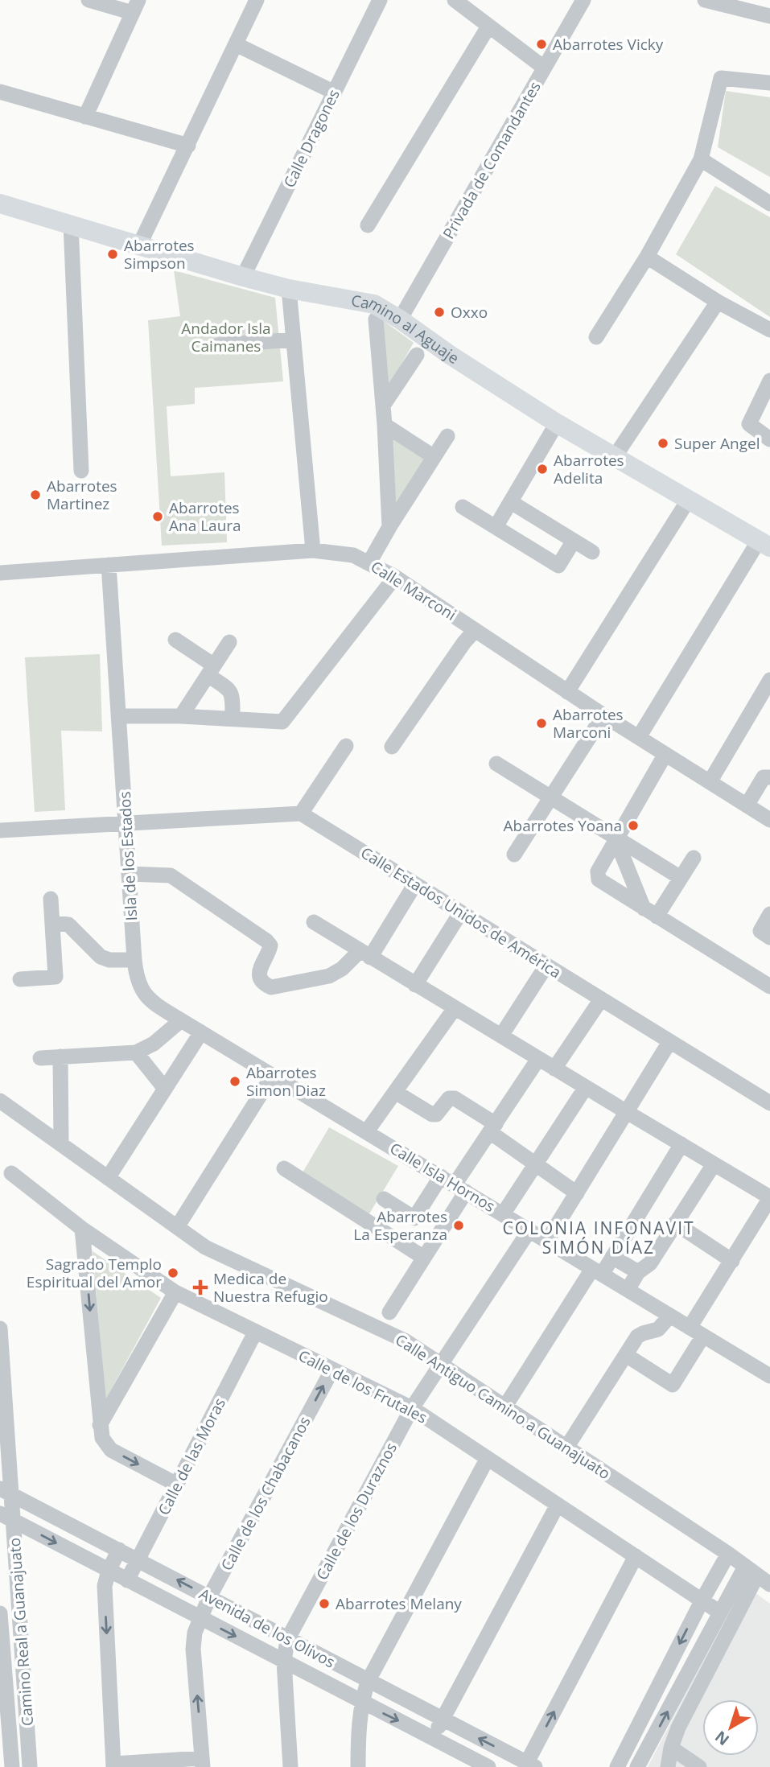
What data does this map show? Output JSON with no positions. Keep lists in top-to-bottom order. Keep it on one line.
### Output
{"streets":{"main road":["Camino al Aguaje"],"street":["Calle Dragones","Privada de Comandantes","Calle Marconi","Isla de los Estados","Calle Estados Unidos de América","Calle Isla Hornos","Calle de los Frutales","Calle Antiguo Camino a Guanajuato","Calle de las Moras","Calle de los Chabacanos","Calle de los Duraznos","Avenida de los Olivos","Camino Real a Guanajuato"]},"crossings":[["Calle Dragones","Camino al Aguaje"],["Privada de Comandantes","Camino al Aguaje"],["Calle Marconi","Isla de los Estados"],["Isla de los Estados","Calle Isla Hornos"],["Calle Isla Hornos","Calle de los Duraznos"],["Calle de los Frutales","Calle de las Moras"],["Calle de los Frutales","Calle de los Chabacanos"],["Calle de los Frutales","Calle de los Duraznos"],["Calle Antiguo Camino a Guanajuato","Calle de los Duraznos"],["Calle de las Moras","Avenida de los Olivos"],["Calle de los Chabacanos","Avenida de los Olivos"],["Calle de los Duraznos","Avenida de los Olivos"],["Avenida de los Olivos","Camino Real a Guanajuato"]],"districts":["COLONIA INFONAVIT SIMÓN DÍAZ"],"parks":["Andador Isla Caimanes"],"places":{"other":["Abarrotes Vicky","Abarrotes Simpson","Oxxo","Super Angel","Abarrotes Adelita","Abarrotes Martinez","Abarrotes Ana Laura","Abarrotes Marconi","Abarrotes Yoana","Abarrotes Simon Diaz","Abarrotes La Esperanza","Sagrado Templo Espiritual del Amor","Abarrotes Melany"],"health":["Medica de Nuestra Refugio"]},"north":"bottom left"}
